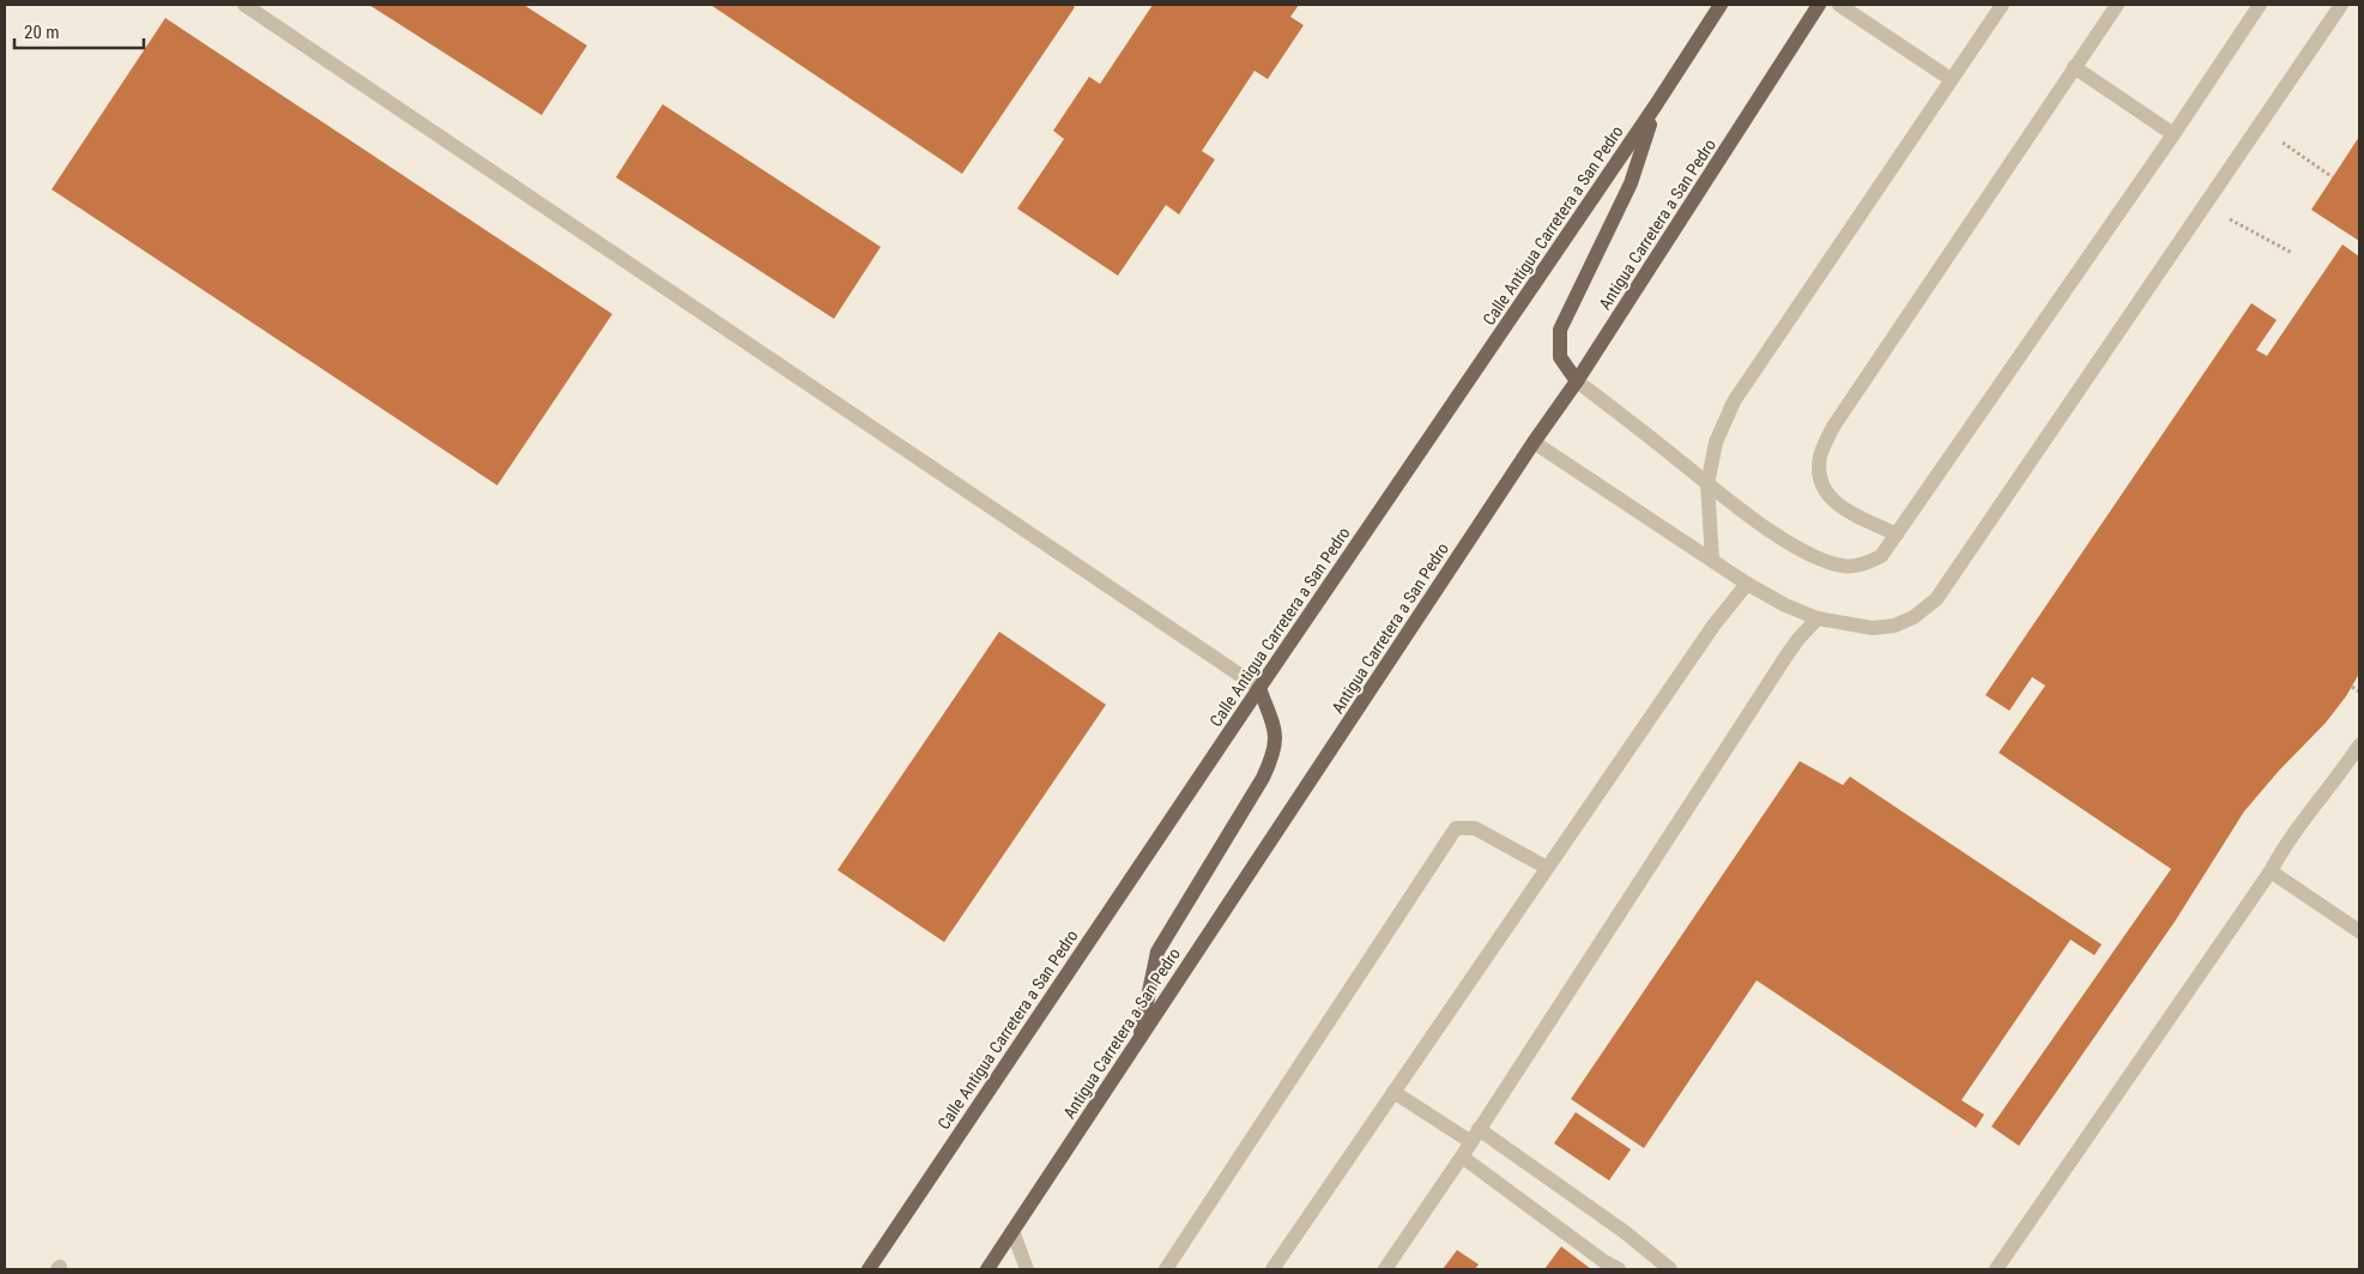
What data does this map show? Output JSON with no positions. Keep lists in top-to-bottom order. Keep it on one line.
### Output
{"streets":{"main road":["Antigua Carretera a San Pedro","Calle Antigua Carretera a San Pedro"]},"scale_bar":"20 m"}
